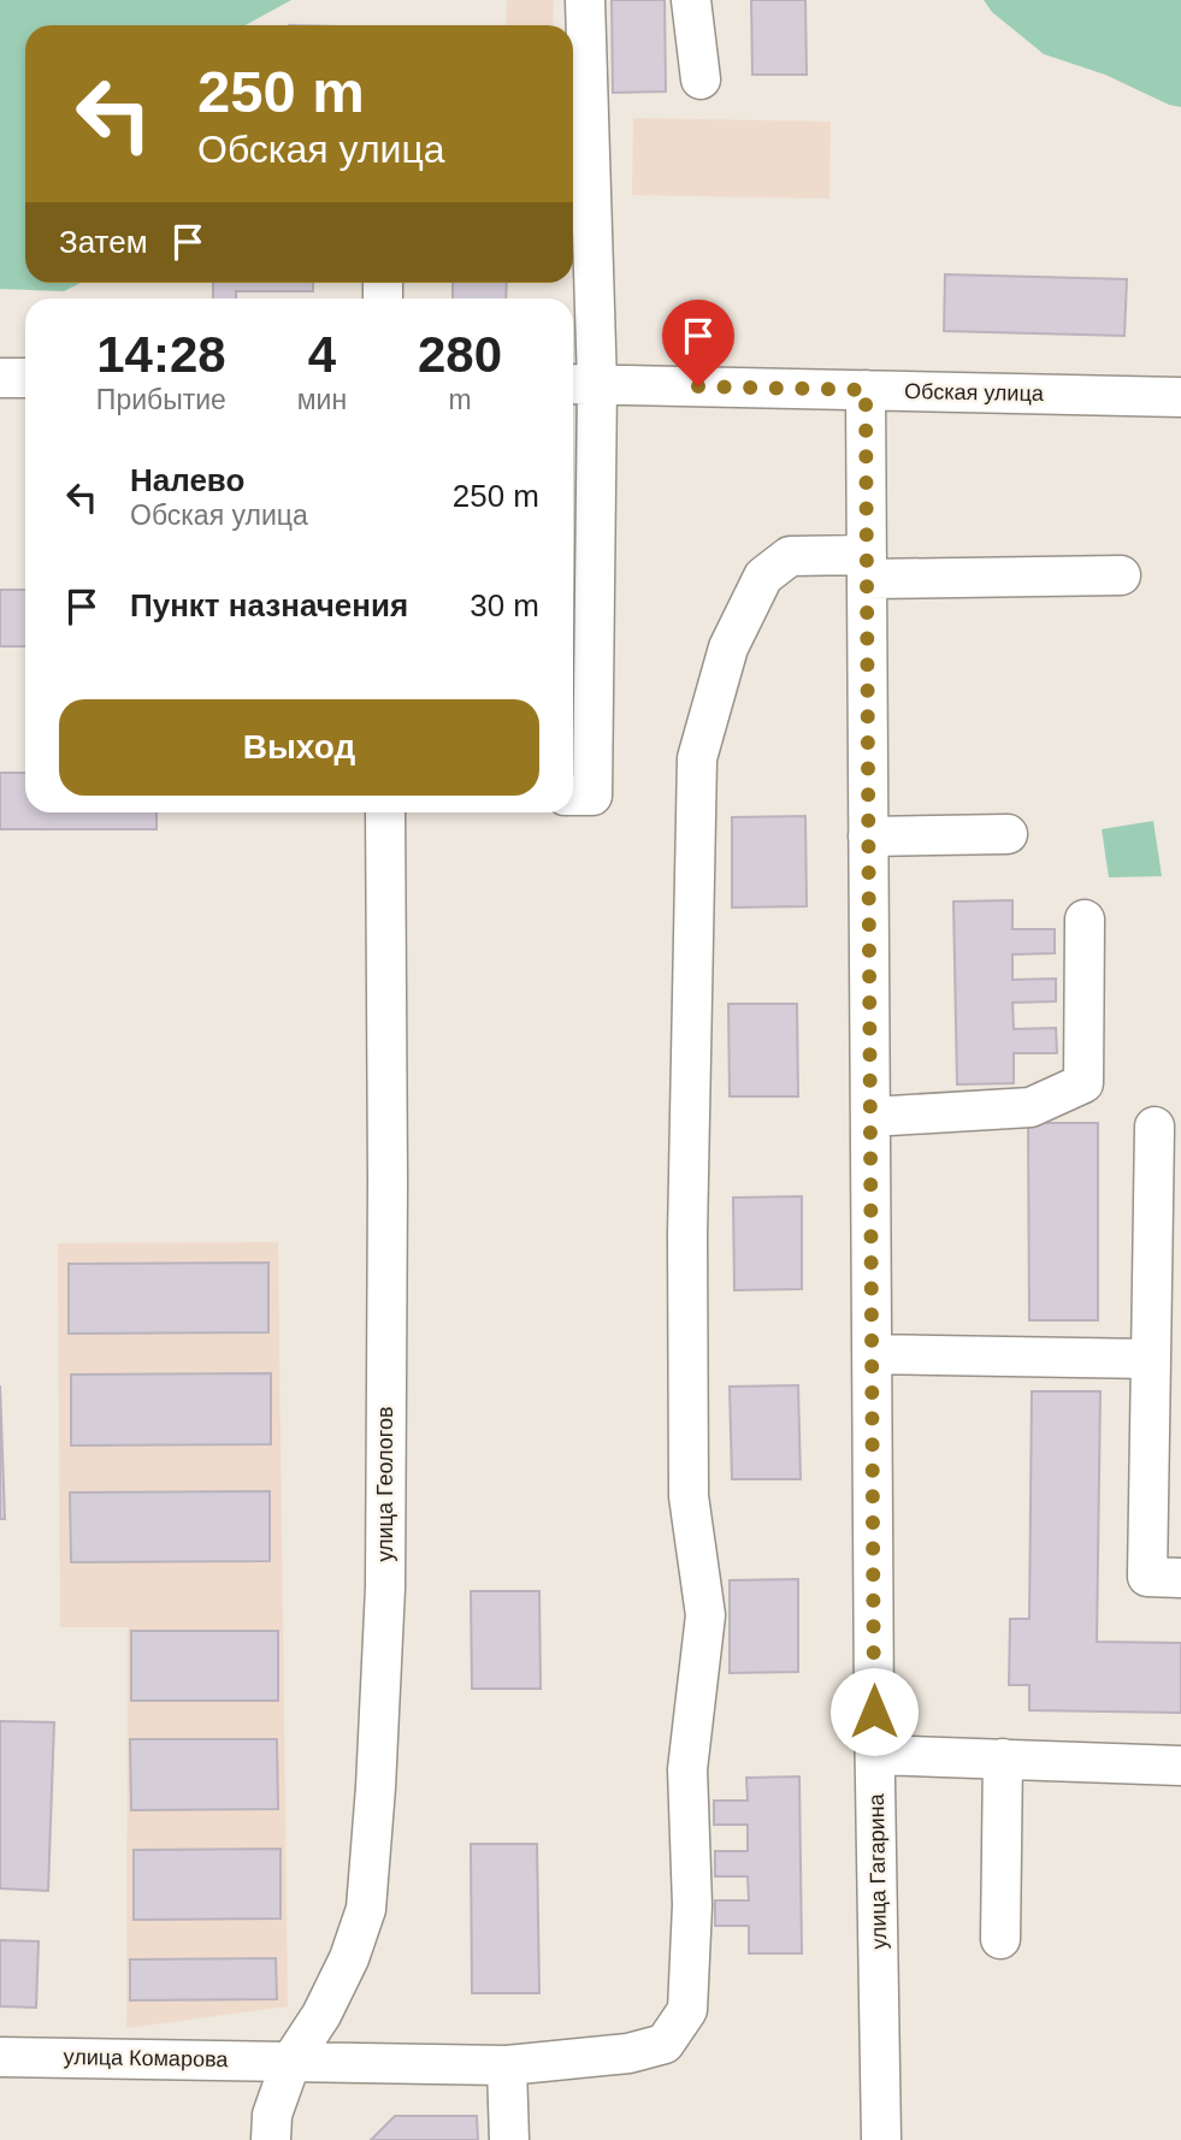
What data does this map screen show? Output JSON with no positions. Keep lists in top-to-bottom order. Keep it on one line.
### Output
{"streets":{"street":["Обская улица","улица Геологов","улица Гагарина","улица Комарова"]},"crossings":[["Обская улица","улица Гагарина"],["улица Геологов","улица Комарова"],["улица Гагарина","улица Комарова"]],"page":{"turn":["250 m","Обская улица"],"then":"Затем","eta":["14:28","Прибытие","4","мин","280","m"],"list":[{"name":"Налево","note":"Обская улица","value":"250 m"},{"name":"Пункт назначения","value":"30 m"}],"buttons":"Выход"}}
